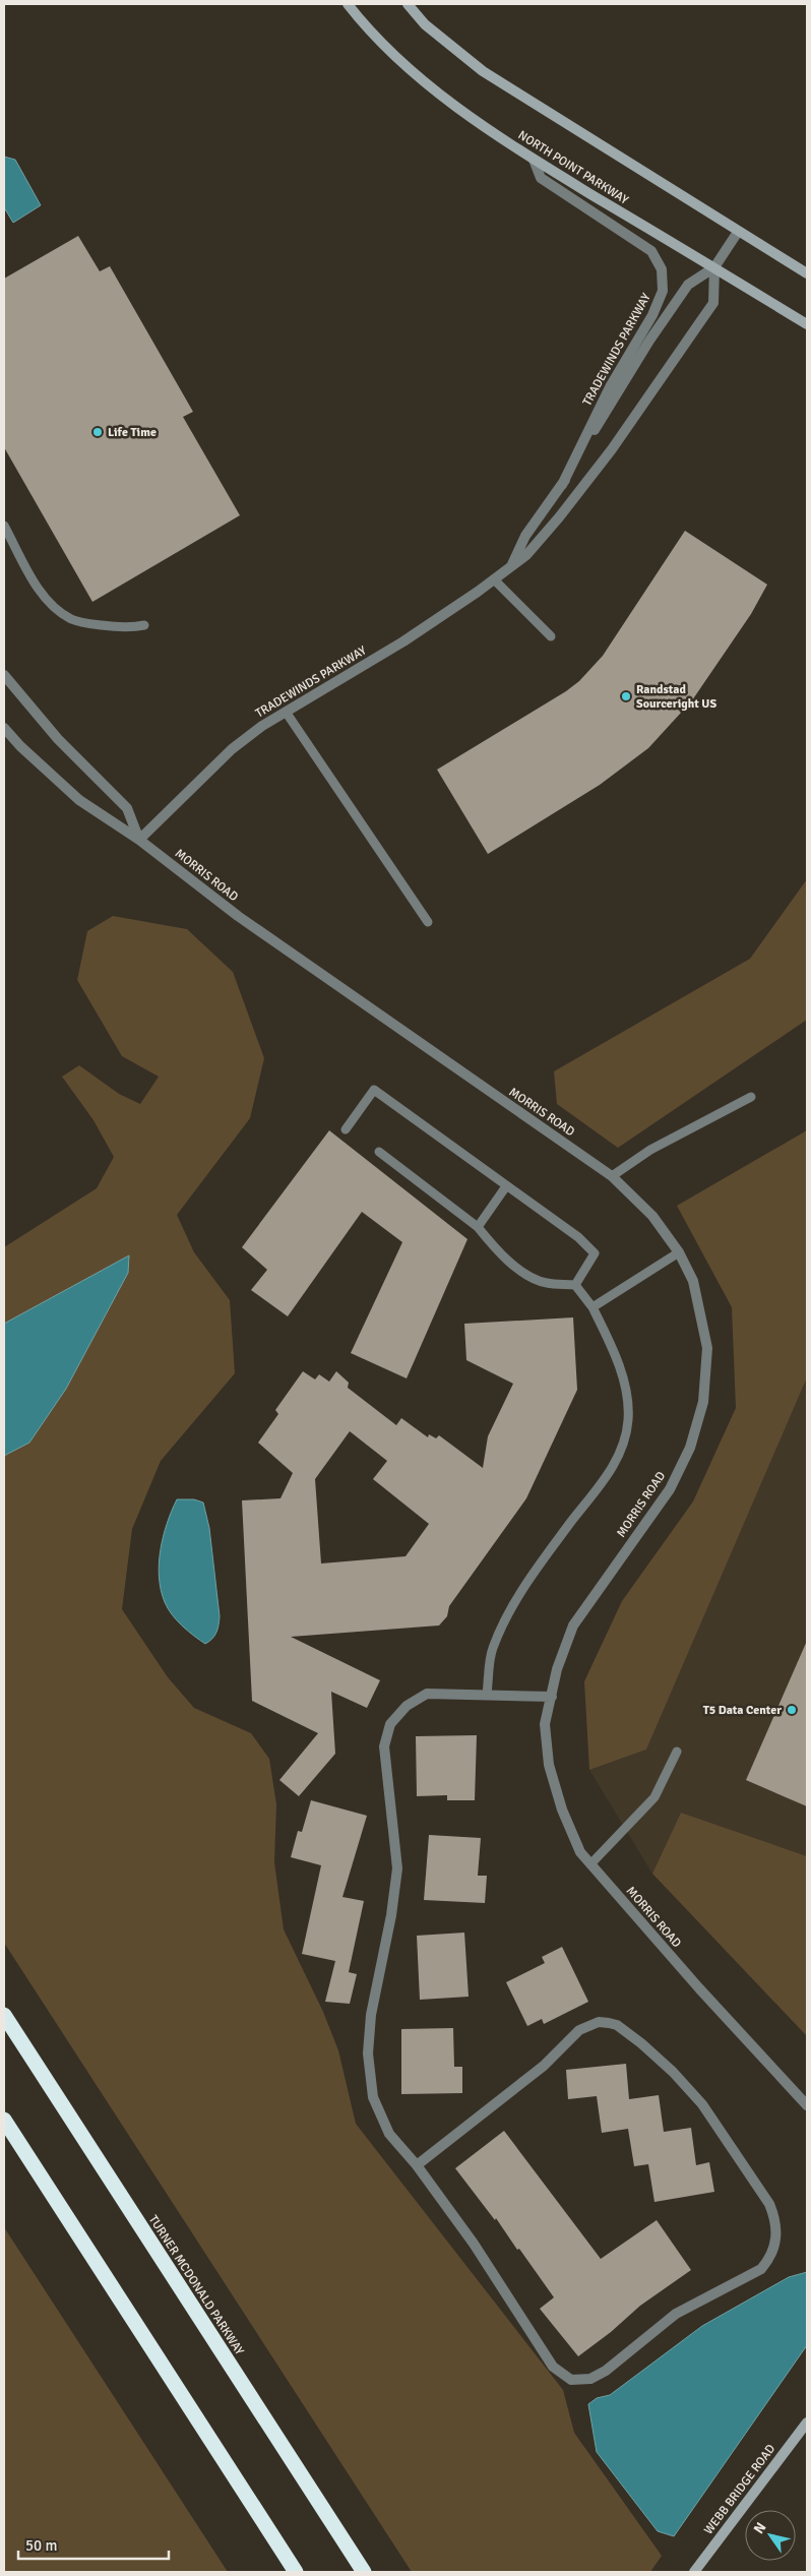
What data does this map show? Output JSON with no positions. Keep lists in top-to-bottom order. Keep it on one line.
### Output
{"streets":{"highway":["TURNER MCDONALD PARKWAY"],"street":["NORTH POINT PARKWAY","TRADEWINDS PARKWAY","MORRIS ROAD","WEBB BRIDGE ROAD"]},"crossings":[["NORTH POINT PARKWAY","TRADEWINDS PARKWAY"],["TRADEWINDS PARKWAY","MORRIS ROAD"]],"places":["Life Time","Randstad Sourceright US","T5 Data Center"],"scale_bar":"50 m","north":"top left"}
